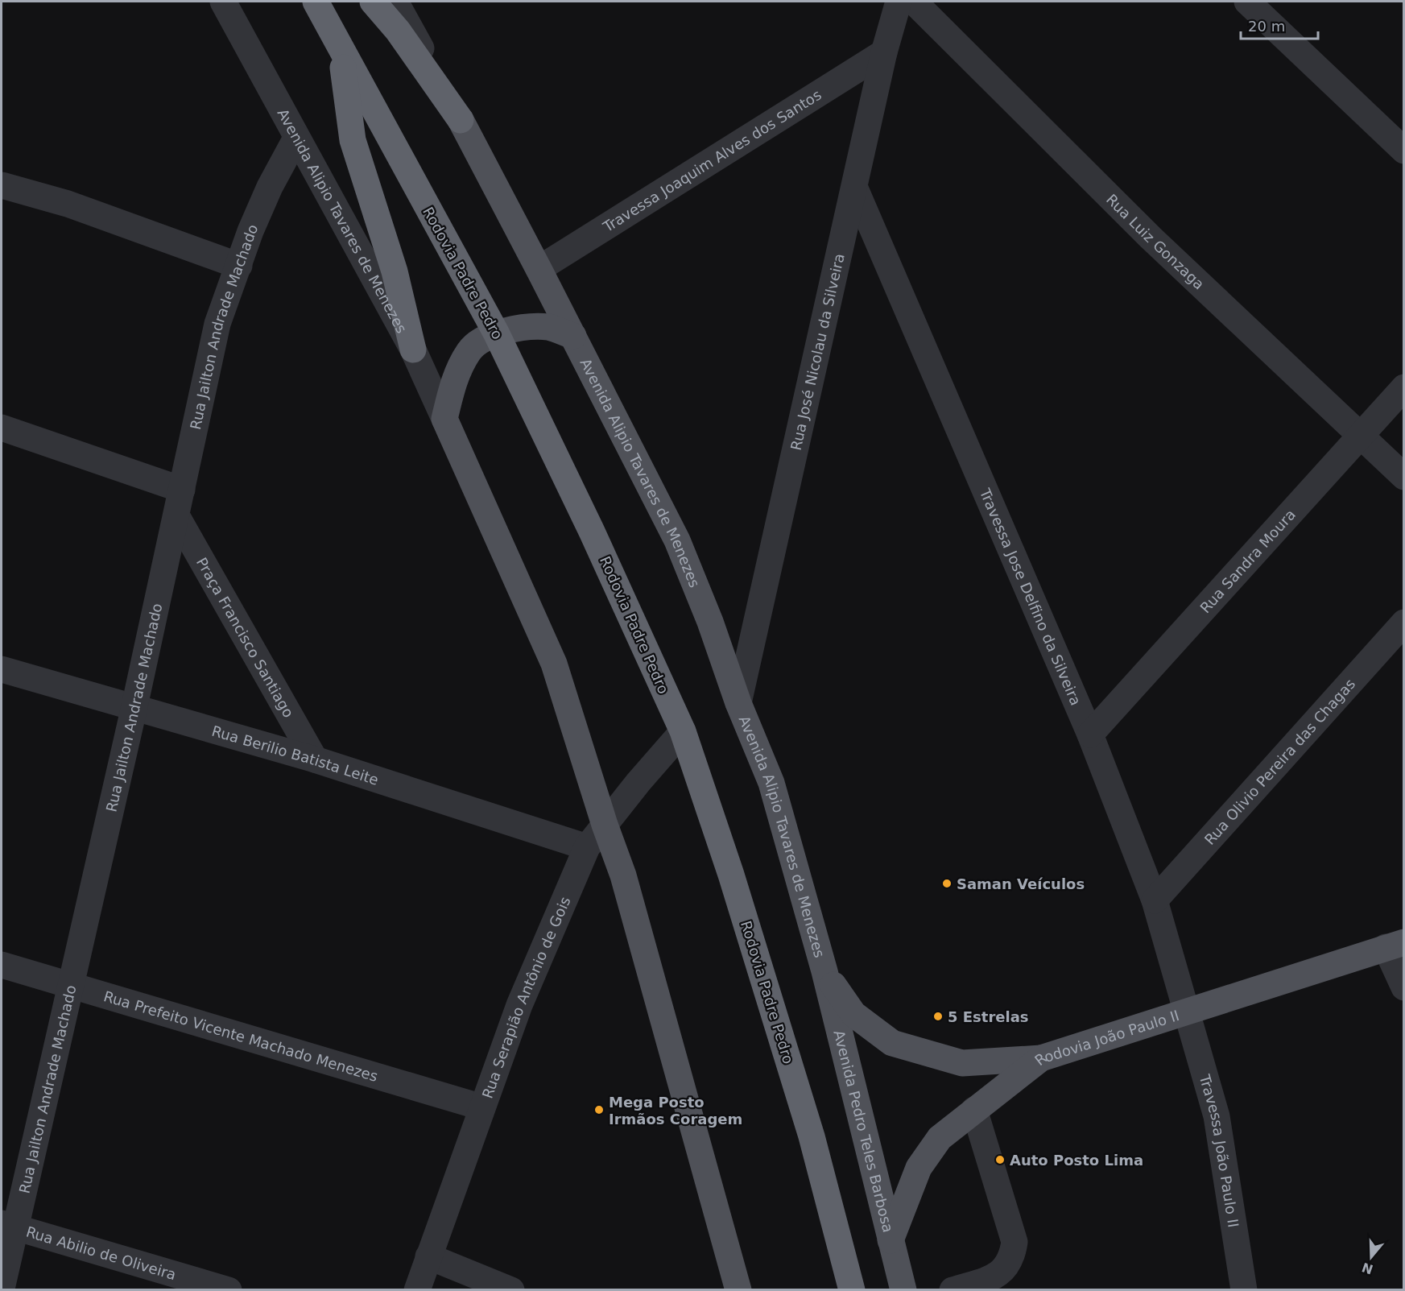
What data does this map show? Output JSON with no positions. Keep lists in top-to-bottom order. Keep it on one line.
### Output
{"streets":{"highway":["Rodovia Padre Pedro"],"main road":["Avenida Alipio Tavares de Menezes","Rodovia João Paulo II","Avenida Pedro Teles Barbosa"],"street":["Travessa Joaquim Alves dos Santos","Rua Luiz Gonzaga","Rua Jailton Andrade Machado","Rua José Nicolau da Silveira","Rua Sandra Moura","Travessa Jose Delfino da Silveira","Praça Francisco Santiago","Rua Berilio Batista Leite","Rua Olivio Pereira das Chagas","Rua Serapião Antônio de Gois","Rua Prefeito Vicente Machado Menezes","Travessa João Paulo II","Rua Abilio de Oliveira"]},"crossings":[["Travessa Joaquim Alves dos Santos","Avenida Alipio Tavares de Menezes"],["Travessa Joaquim Alves dos Santos","Rua José Nicolau da Silveira"],["Avenida Alipio Tavares de Menezes","Rua Jailton Andrade Machado"],["Avenida Alipio Tavares de Menezes","Rua José Nicolau da Silveira"],["Avenida Alipio Tavares de Menezes","Rua Serapião Antônio de Gois"],["Avenida Alipio Tavares de Menezes","Avenida Pedro Teles Barbosa"],["Rua Luiz Gonzaga","Rua Sandra Moura"],["Rodovia Padre Pedro","Rua Serapião Antônio de Gois"],["Rua Jailton Andrade Machado","Praça Francisco Santiago"],["Rua Jailton Andrade Machado","Rua Berilio Batista Leite"],["Rua Jailton Andrade Machado","Rua Prefeito Vicente Machado Menezes"],["Rua Jailton Andrade Machado","Rua Abilio de Oliveira"],["Rua José Nicolau da Silveira","Travessa Jose Delfino da Silveira"],["Rua Sandra Moura","Travessa Jose Delfino da Silveira"],["Travessa Jose Delfino da Silveira","Rua Olivio Pereira das Chagas"],["Travessa Jose Delfino da Silveira","Rodovia João Paulo II"],["Travessa Jose Delfino da Silveira","Travessa João Paulo II"],["Praça Francisco Santiago","Rua Berilio Batista Leite"],["Rua Berilio Batista Leite","Rua Serapião Antônio de Gois"],["Rua Serapião Antônio de Gois","Rua Prefeito Vicente Machado Menezes"],["Rodovia João Paulo II","Avenida Pedro Teles Barbosa"],["Rodovia João Paulo II","Travessa João Paulo II"]],"places":["Saman Veículos","5 Estrelas","Mega Posto Irmãos Coragem","Auto Posto Lima"],"scale_bar":"20 m","north":"bottom"}
